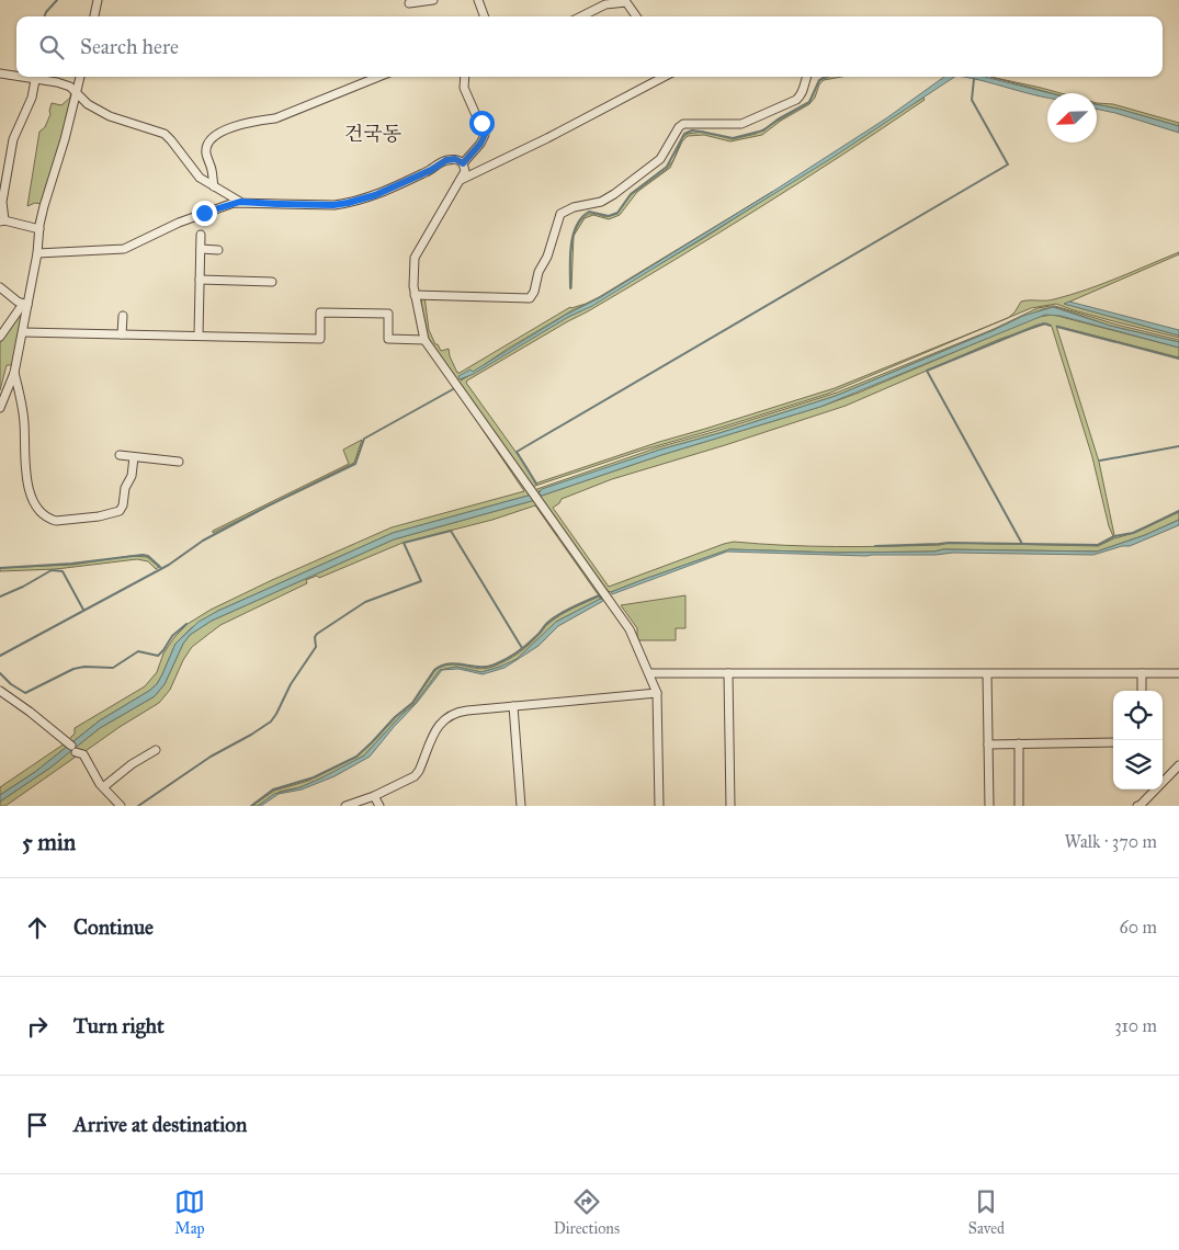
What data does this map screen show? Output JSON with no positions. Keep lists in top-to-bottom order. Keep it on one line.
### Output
{"districts":["건국동"],"north":"bottom left","page":{"search":"Search here","heading":["5 min","Walk · 370 m"],"list":[["Continue","60 m"],["Turn right","310 m"],"Arrive at destination"],"nav":["Map","Directions","Saved"]}}
